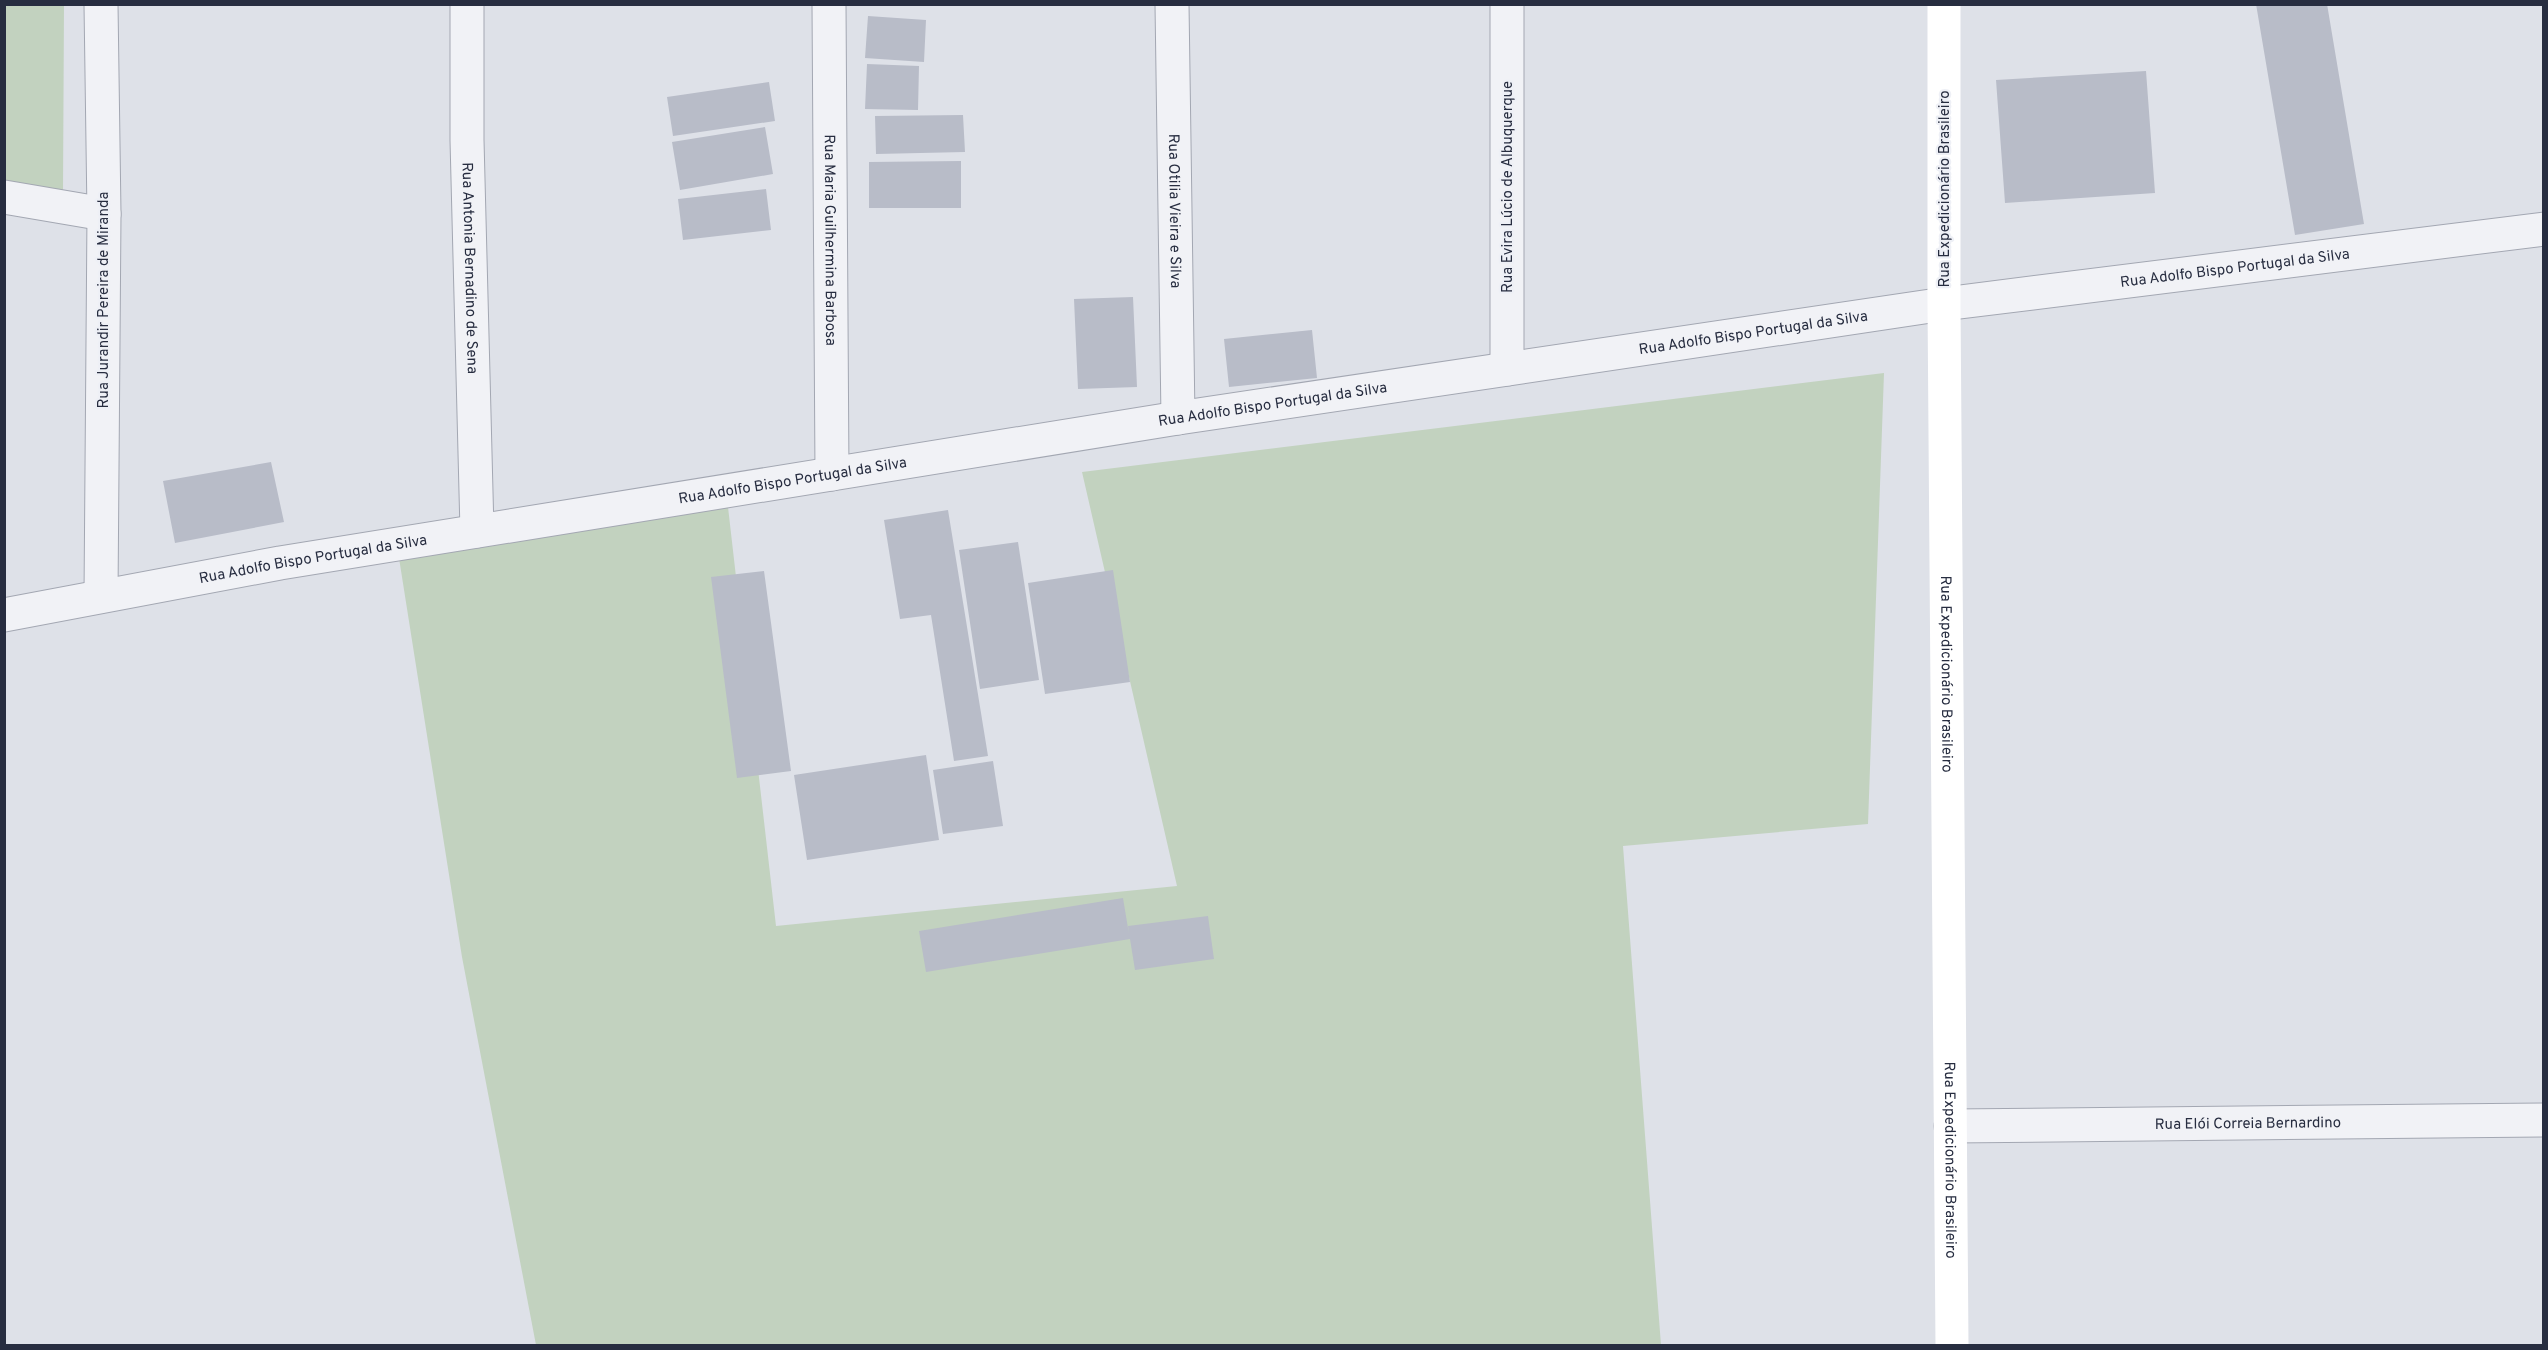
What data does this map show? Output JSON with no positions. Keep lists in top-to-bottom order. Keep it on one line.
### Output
{"streets":{"street":["Rua Evira Lúcio de Albuquerque","Rua Expedicionário Brasileiro","Rua Otilia Vieira e Silva","Rua Maria Guilhermina Barbosa","Rua Antonia Bernadino de Sena","Rua Adolfo Bispo Portugal da Silva","Rua Jurandir Pereira de Miranda","Rua Elói Correia Bernardino"]},"crossings":[["Rua Evira Lúcio de Albuquerque","Rua Adolfo Bispo Portugal da Silva"],["Rua Expedicionário Brasileiro","Rua Adolfo Bispo Portugal da Silva"],["Rua Expedicionário Brasileiro","Rua Elói Correia Bernardino"],["Rua Otilia Vieira e Silva","Rua Adolfo Bispo Portugal da Silva"],["Rua Maria Guilhermina Barbosa","Rua Adolfo Bispo Portugal da Silva"],["Rua Antonia Bernadino de Sena","Rua Adolfo Bispo Portugal da Silva"],["Rua Adolfo Bispo Portugal da Silva","Rua Jurandir Pereira de Miranda"]]}
